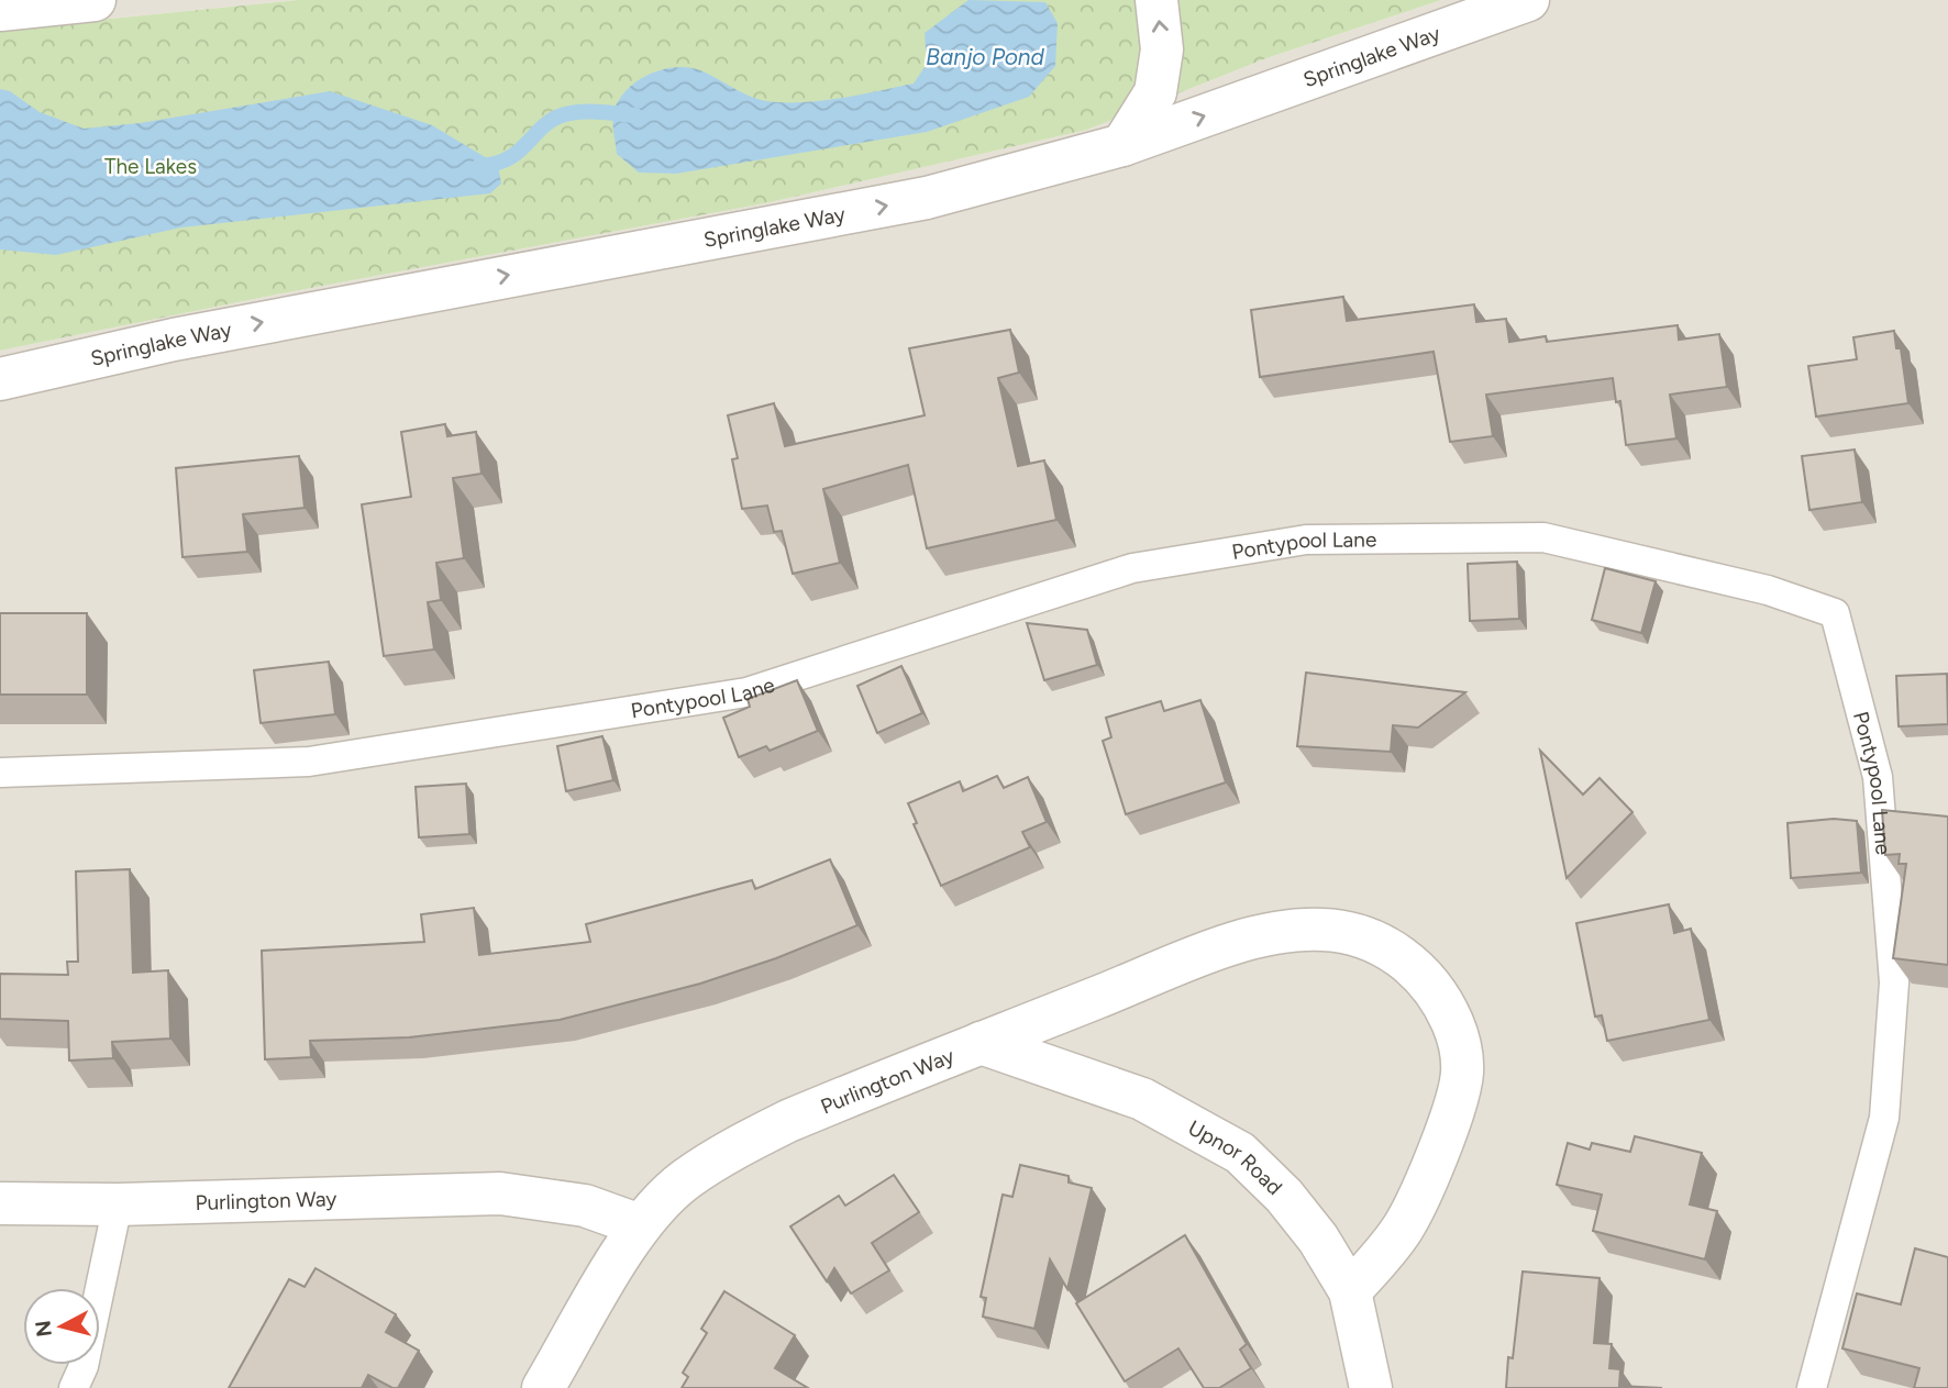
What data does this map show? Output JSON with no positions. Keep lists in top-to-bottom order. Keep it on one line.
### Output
{"streets":{"street":["Springlake Way","Purlington Way","Upnor Road"],"lane":["Pontypool Lane"]},"crossings":[["Purlington Way","Upnor Road"]],"one_way":["Springlake Way"],"water":["Banjo Pond"],"parks":["The Lakes"],"north":"left"}
